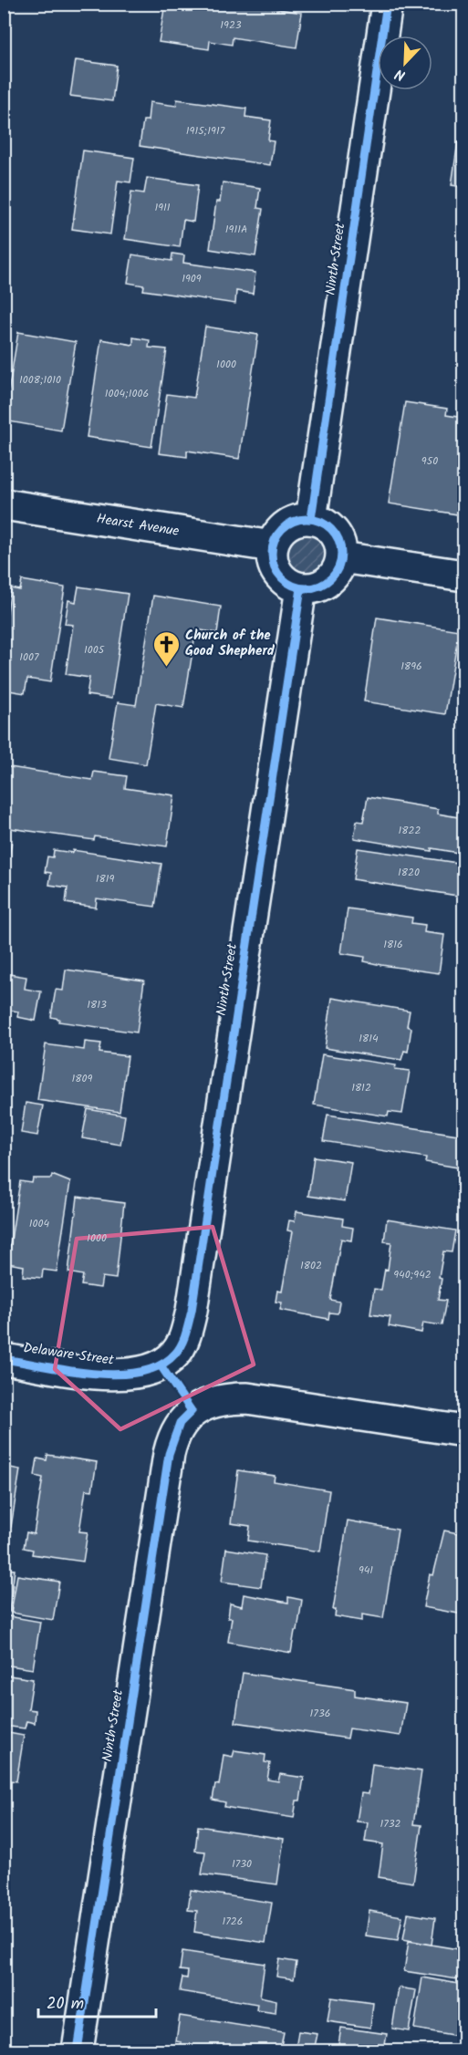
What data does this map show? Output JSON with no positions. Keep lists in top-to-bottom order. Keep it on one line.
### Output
{"streets":{"street":["Ninth Street","Hearst Avenue","Delaware Street"]},"crossings":[["Ninth Street","Hearst Avenue"],["Ninth Street","Delaware Street"]],"places":{"church":["Church of the Good Shepherd"]},"house_numbers":["1923","1915;1917","1911","1911A","1909","1000","1008;1010","1004;1006","950","1005","1007","1896","1822","1820","1819","1816","1813","1814","1809","1812","1004","1000","1802","940;942","941","1736","1732","1730","1726"],"scale_bar":"20 m","north":"bottom left"}
